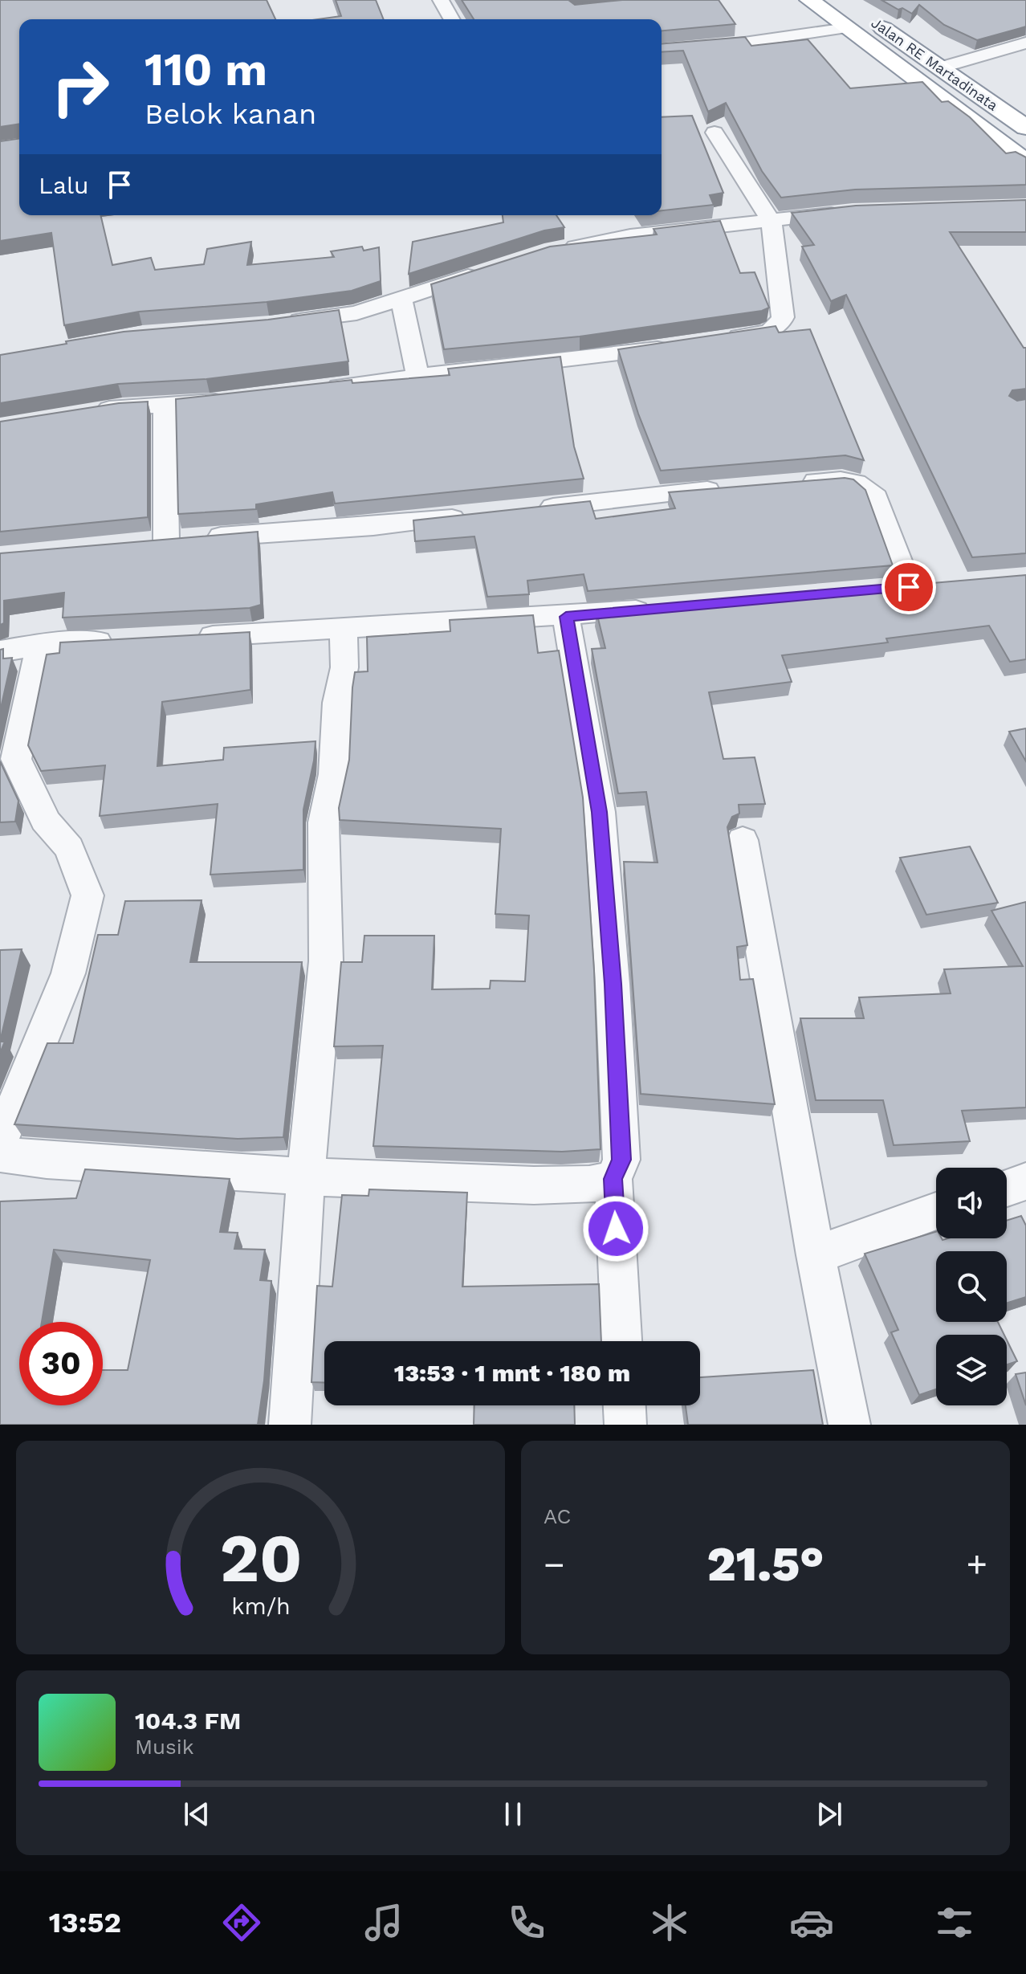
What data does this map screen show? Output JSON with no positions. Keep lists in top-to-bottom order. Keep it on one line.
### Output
{"streets":{"highway":["Jalan RE Martadinata"]},"page":{"turn":["110 m","Belok kanan"],"then":"Lalu","limit":"30","trip":"13:53 · 1 mnt · 180 m","tile":"AC","heat":["−","21.5°","+"],"song":["104.3 FM","Musik"],"tabs":"13:52","gauge":["20","km/h"]}}
